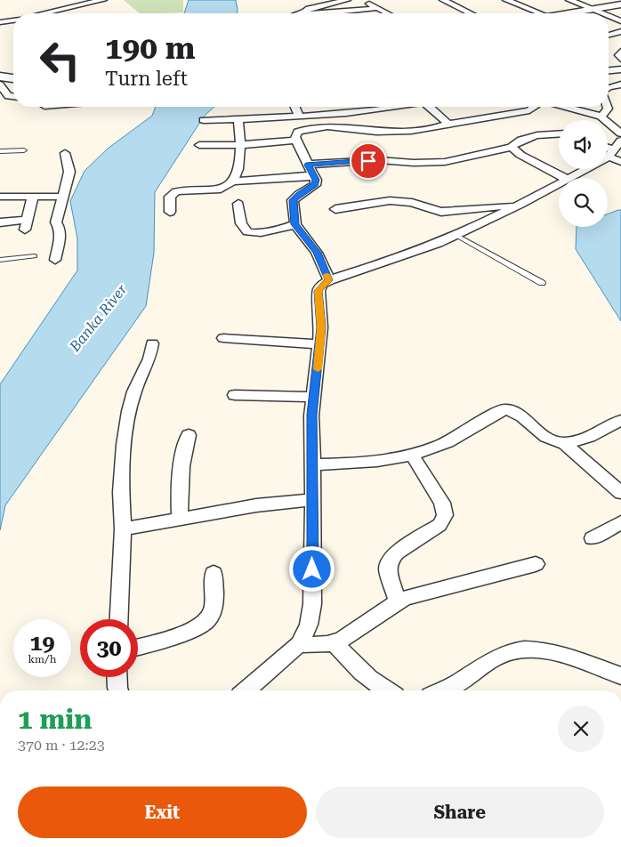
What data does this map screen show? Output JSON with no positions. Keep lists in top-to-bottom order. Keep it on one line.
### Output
{"water":["Banka River"],"page":{"turn":["190 m","Turn left"],"speed":"19 km/h","limit":"30","heading":["1 min","370 m · 12:23"],"buttons":["Exit","Share"]}}
